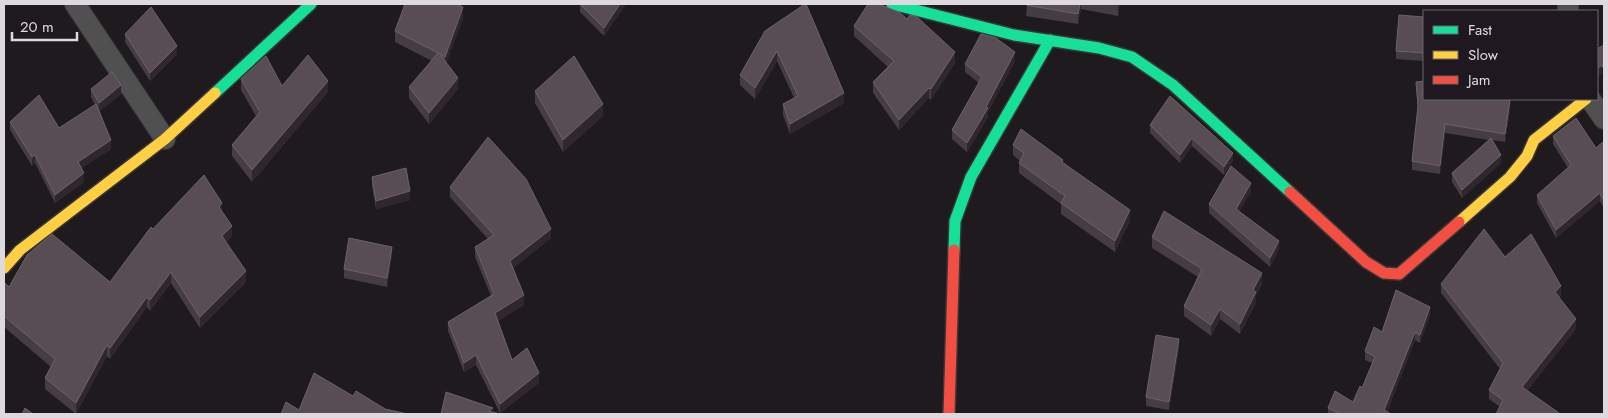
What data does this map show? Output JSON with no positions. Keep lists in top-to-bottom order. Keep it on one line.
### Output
{"legend":["Fast","Slow","Jam"],"scale_bar":"20 m"}
